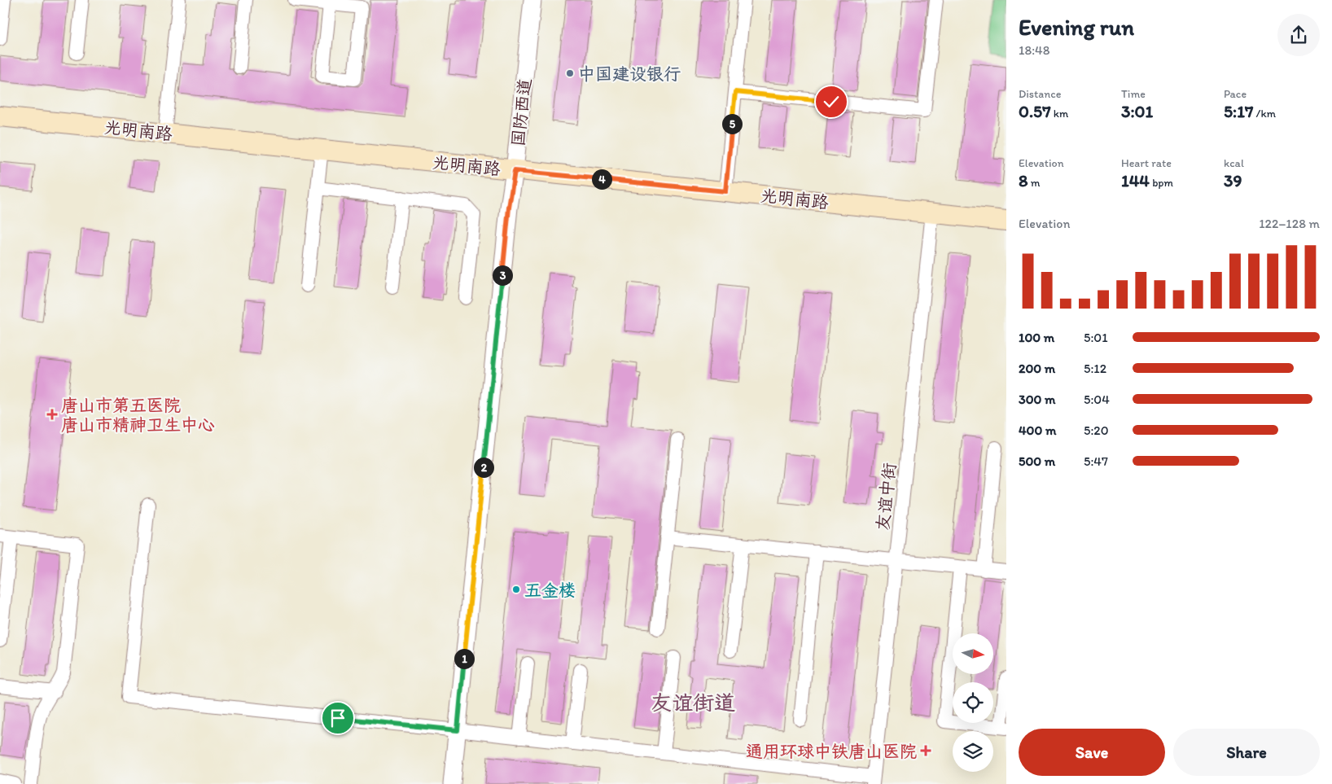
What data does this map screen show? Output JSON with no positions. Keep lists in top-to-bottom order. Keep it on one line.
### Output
{"streets":{"main road":["光明南路"],"street":["国防西道","友谊中街"]},"crossings":[["国防西道","光明南路"],["光明南路","友谊中街"]],"districts":["友谊街道"],"places":{"other":["中国建设银行","五金楼"],"health":["唐山市第五医院 唐山市精神卫生中心","通用环球中铁唐山医院"]},"north":"right","page":{"heading":["Evening run","18:48"],"stats":[["Distance","0.57 km"],["Time","3:01"],["Pace","5:17 /km"],["Elevation","8 m"],["Heart rate","144 bpm"],["kcal","39"]],"pins":["5","4","3","2","1"],"chart":["Elevation","122–128 m"],"list":[{"name":"100 m","note":"5:01"},{"name":"200 m","note":"5:12"},{"name":"300 m","note":"5:04"},{"name":"400 m","note":"5:20"},{"name":"500 m","note":"5:47"}],"buttons":["Save","Share"]}}
